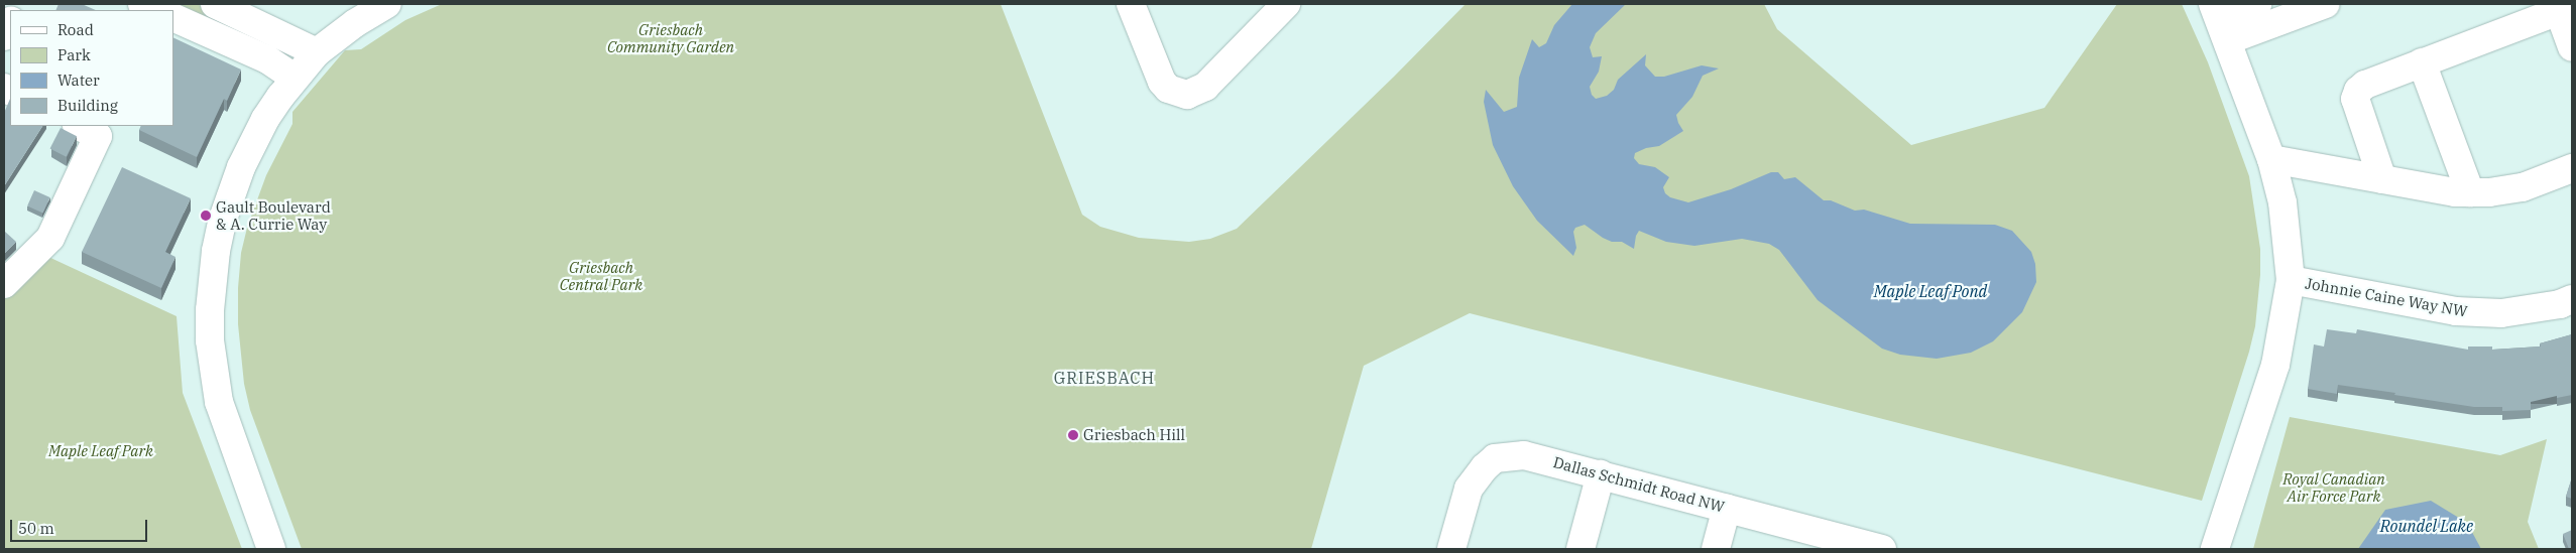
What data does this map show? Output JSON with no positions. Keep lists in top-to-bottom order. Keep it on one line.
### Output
{"streets":{"street":["Johnnie Caine Way NW","Dallas Schmidt Road NW"]},"districts":["GRIESBACH"],"water":["Maple Leaf Pond","Roundel Lake"],"parks":["Griesbach Community Garden","Griesbach Central Park","Maple Leaf Park","Royal Canadian Air Force Park"],"places":["Gault Boulevard & A. Currie Way","Griesbach Hill"],"legend":["Road","Park","Water","Building"],"scale_bar":"50 m"}
